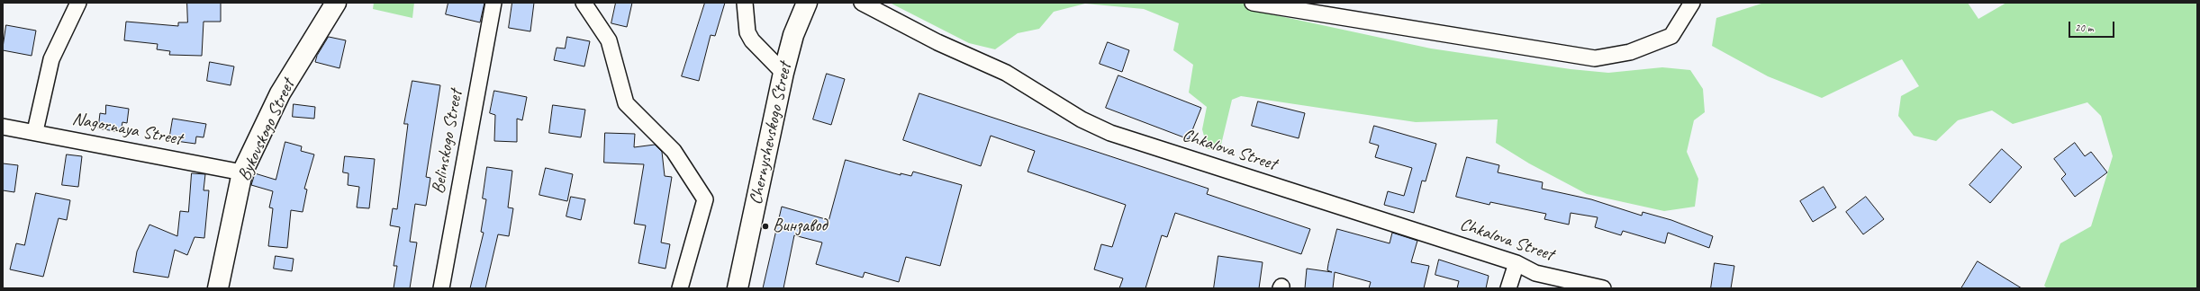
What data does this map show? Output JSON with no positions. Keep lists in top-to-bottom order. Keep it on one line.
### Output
{"streets":{"street":["Nagornaya Street","Bykovskogo Street","Chernyshevskogo Street","Belinskogo Street","Chkalova Street"]},"crossings":[["Nagornaya Street","Bykovskogo Street"]],"places":["Винзавод"],"scale_bar":"20 m"}
